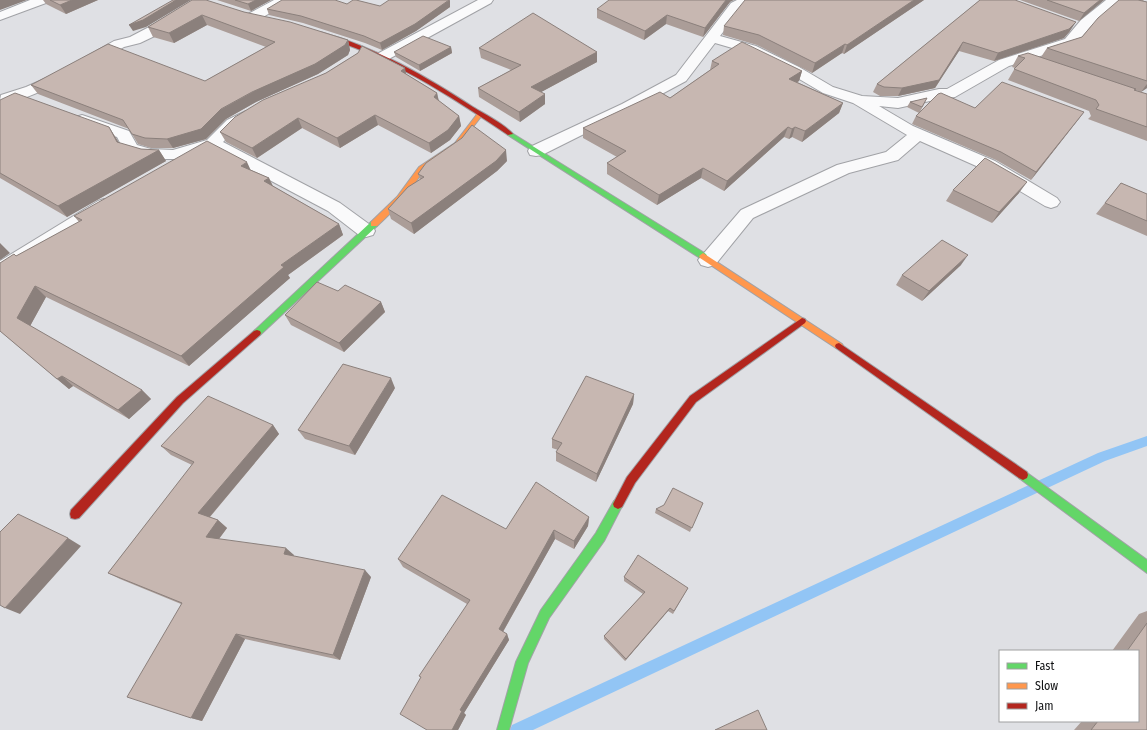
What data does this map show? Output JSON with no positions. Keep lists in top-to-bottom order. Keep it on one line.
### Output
{"legend":["Fast","Slow","Jam"]}
